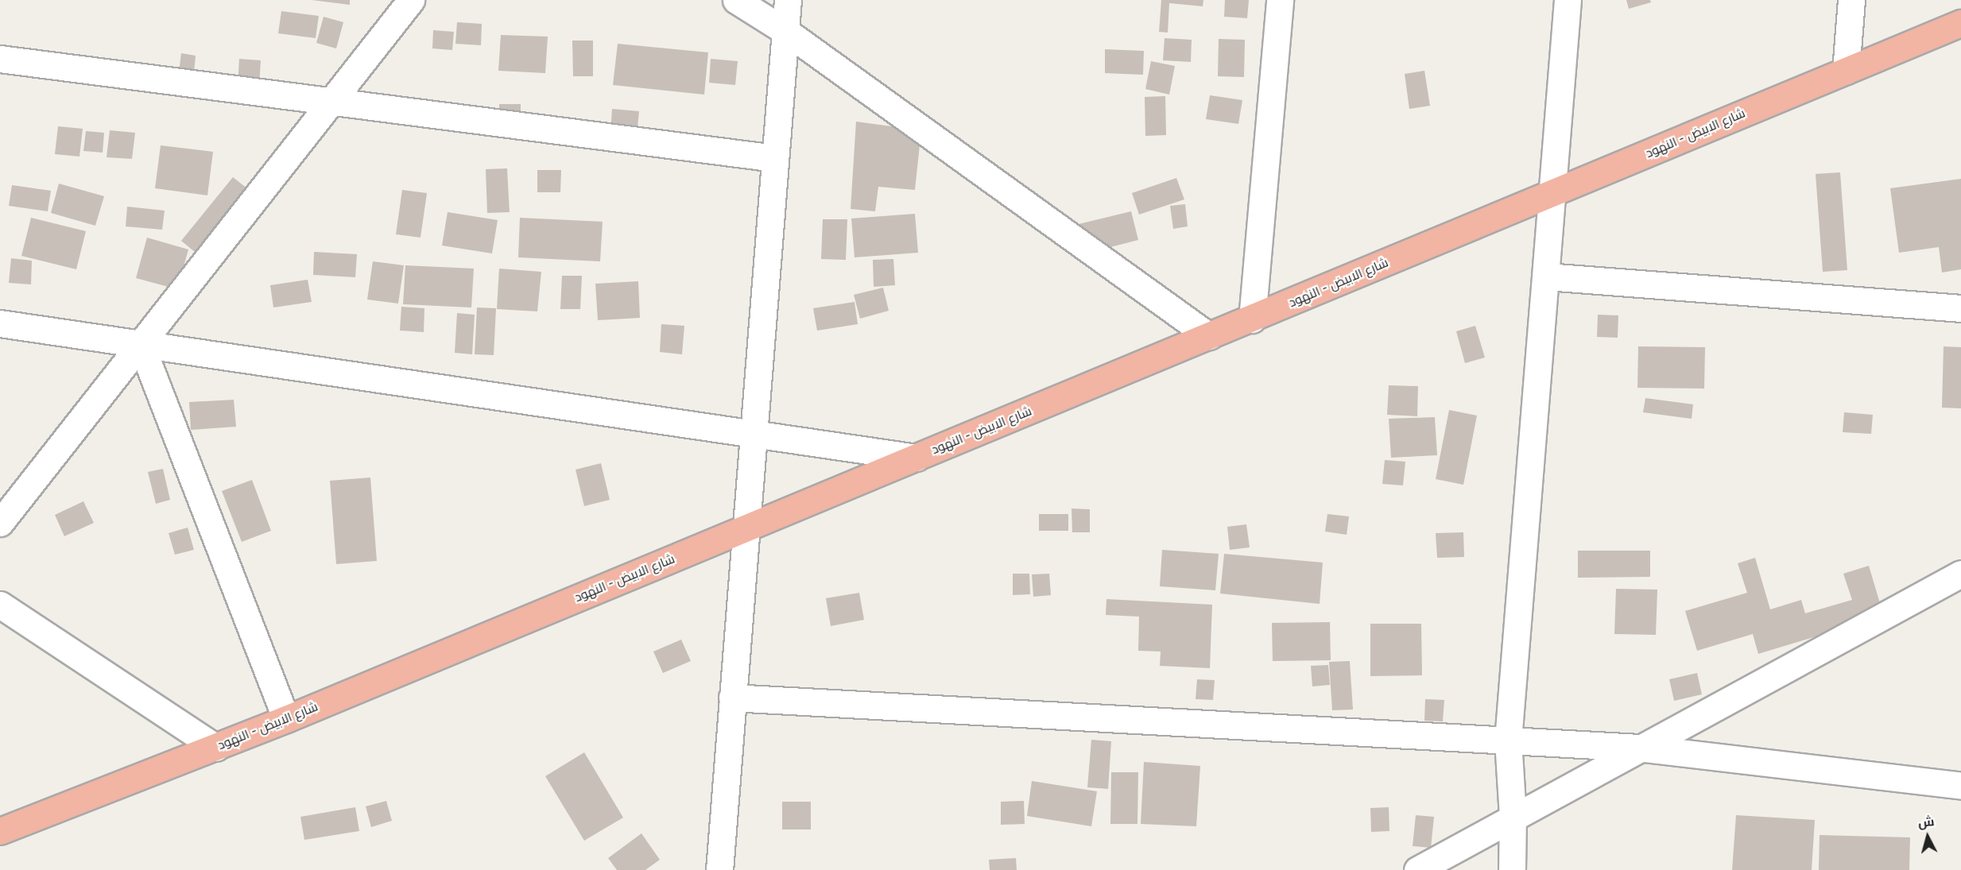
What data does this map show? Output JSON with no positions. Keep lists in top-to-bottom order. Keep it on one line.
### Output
{"streets":{"highway":["شارع الابيض - النهود"]},"north":"top"}
